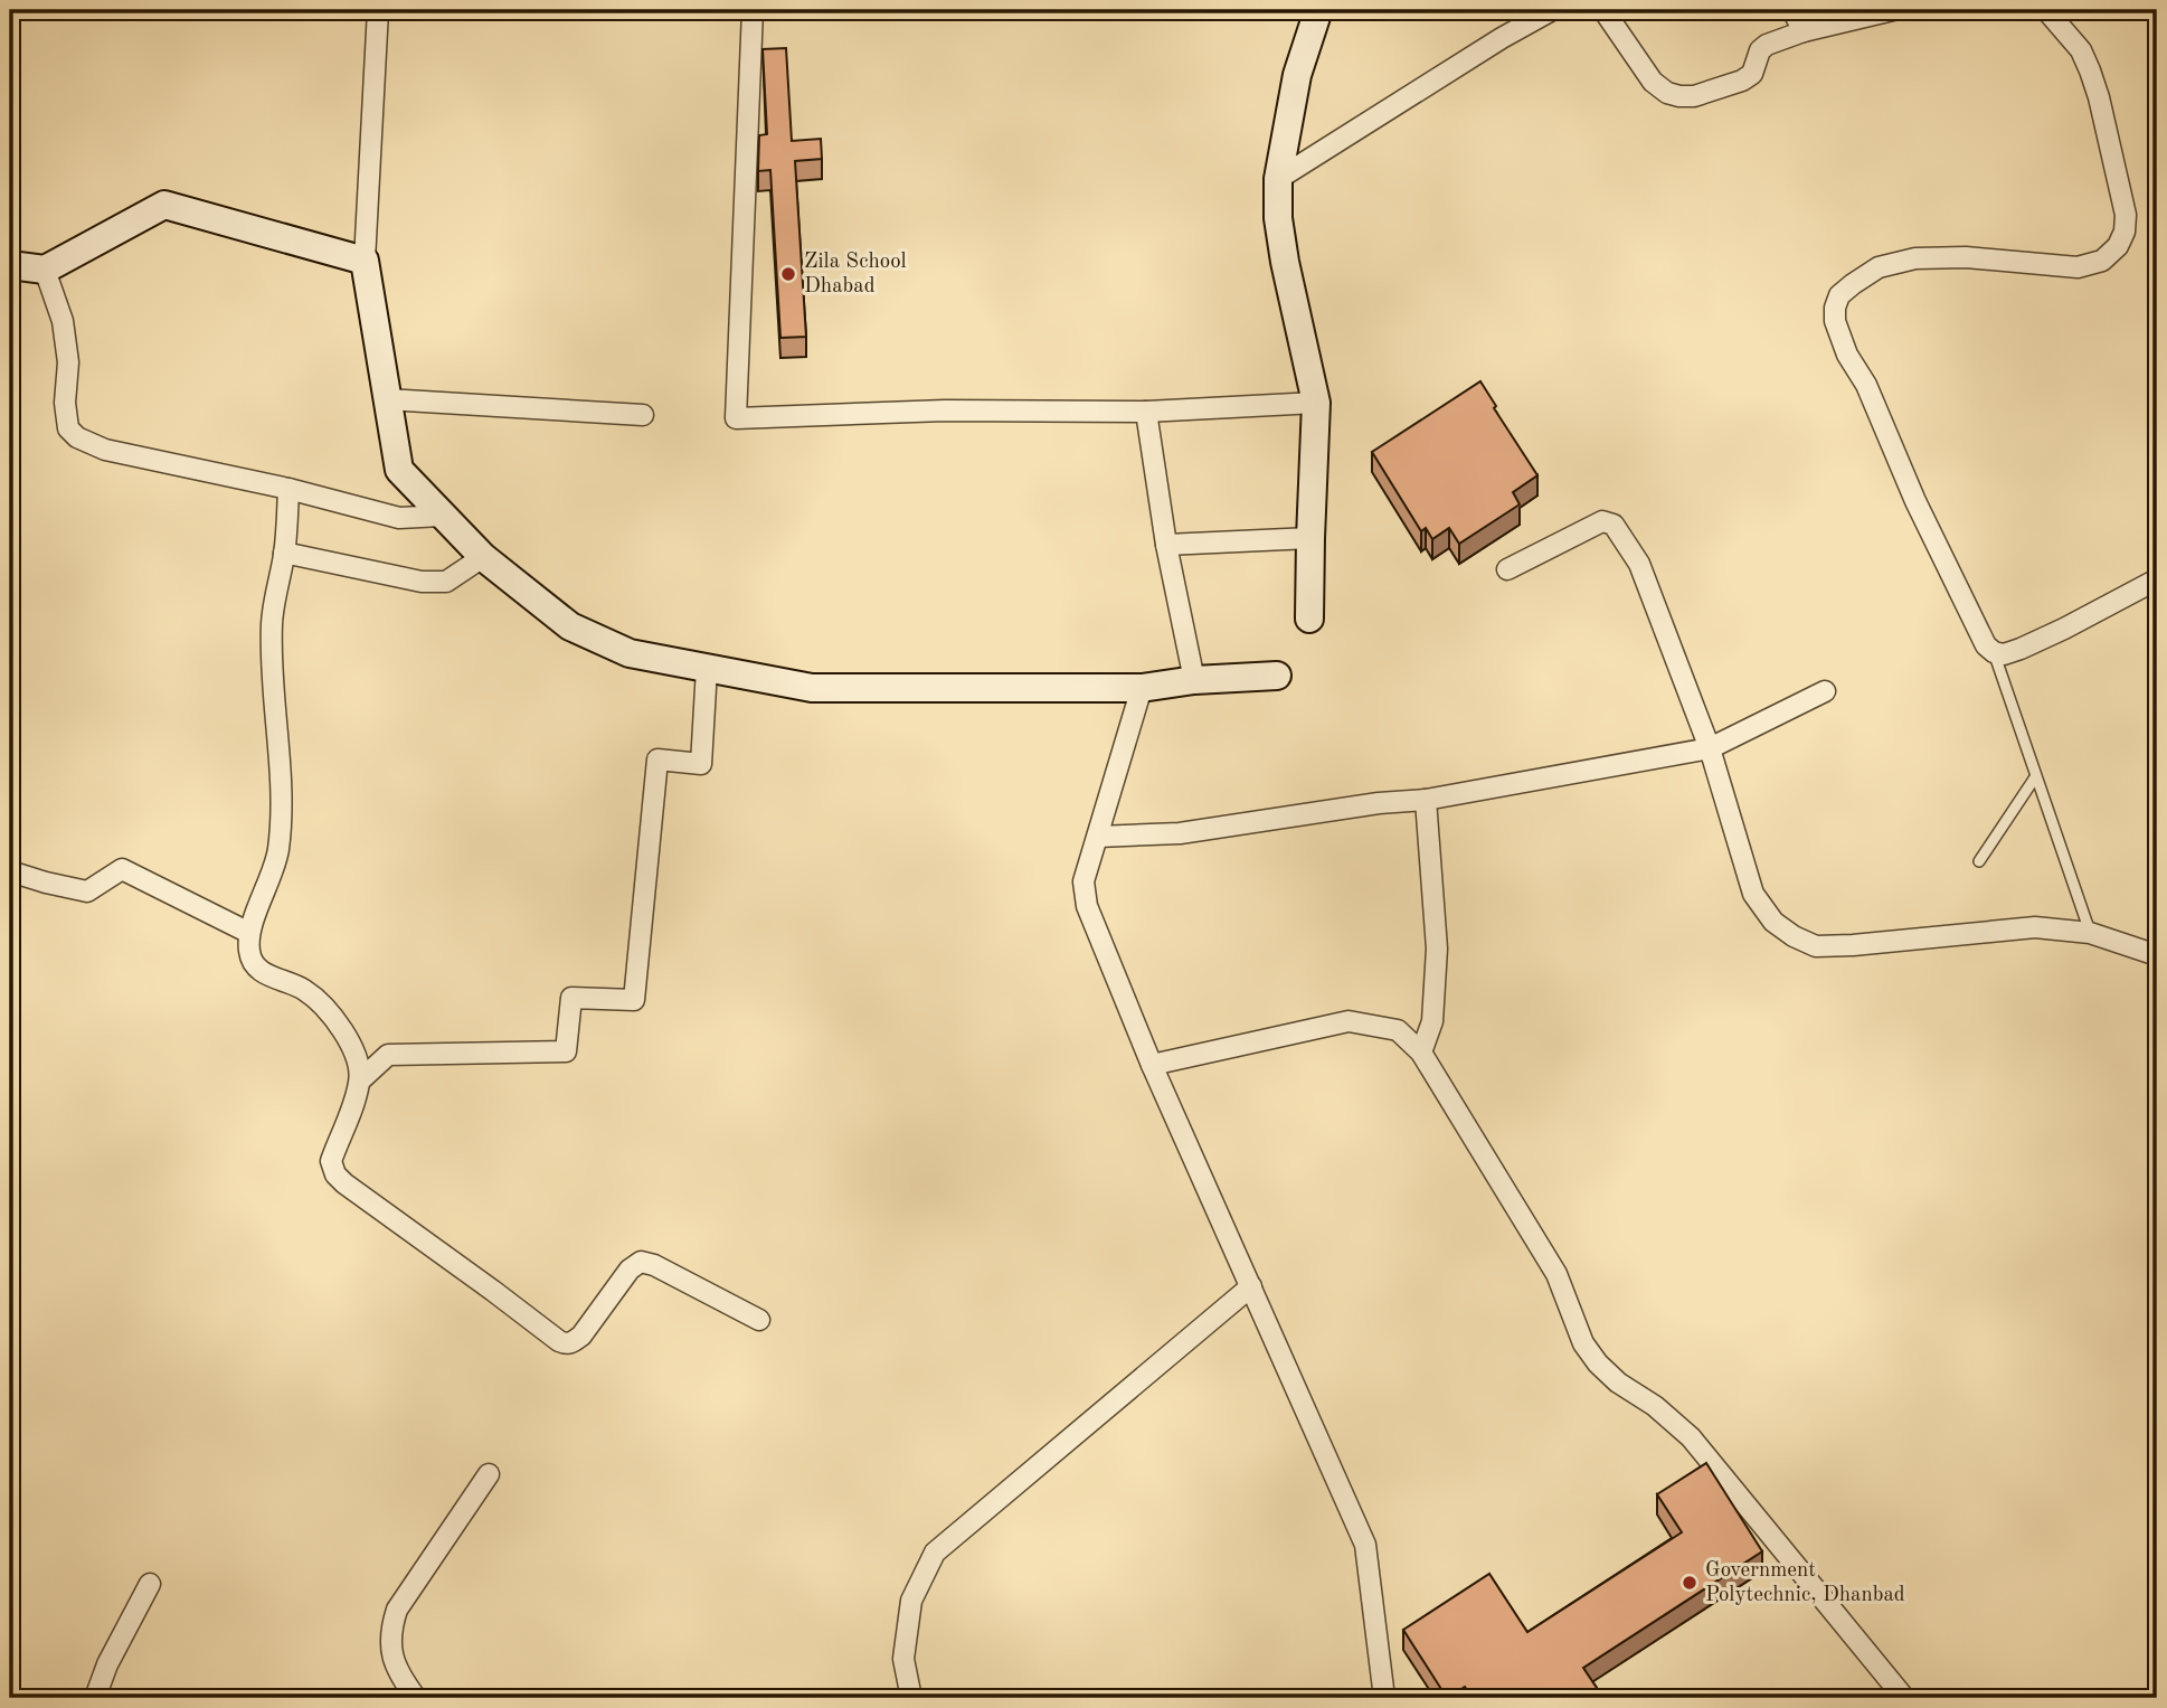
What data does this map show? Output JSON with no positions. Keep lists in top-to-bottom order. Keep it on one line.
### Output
{"places":["Zila School Dhabad","Government Polytechnic, Dhanbad"]}
